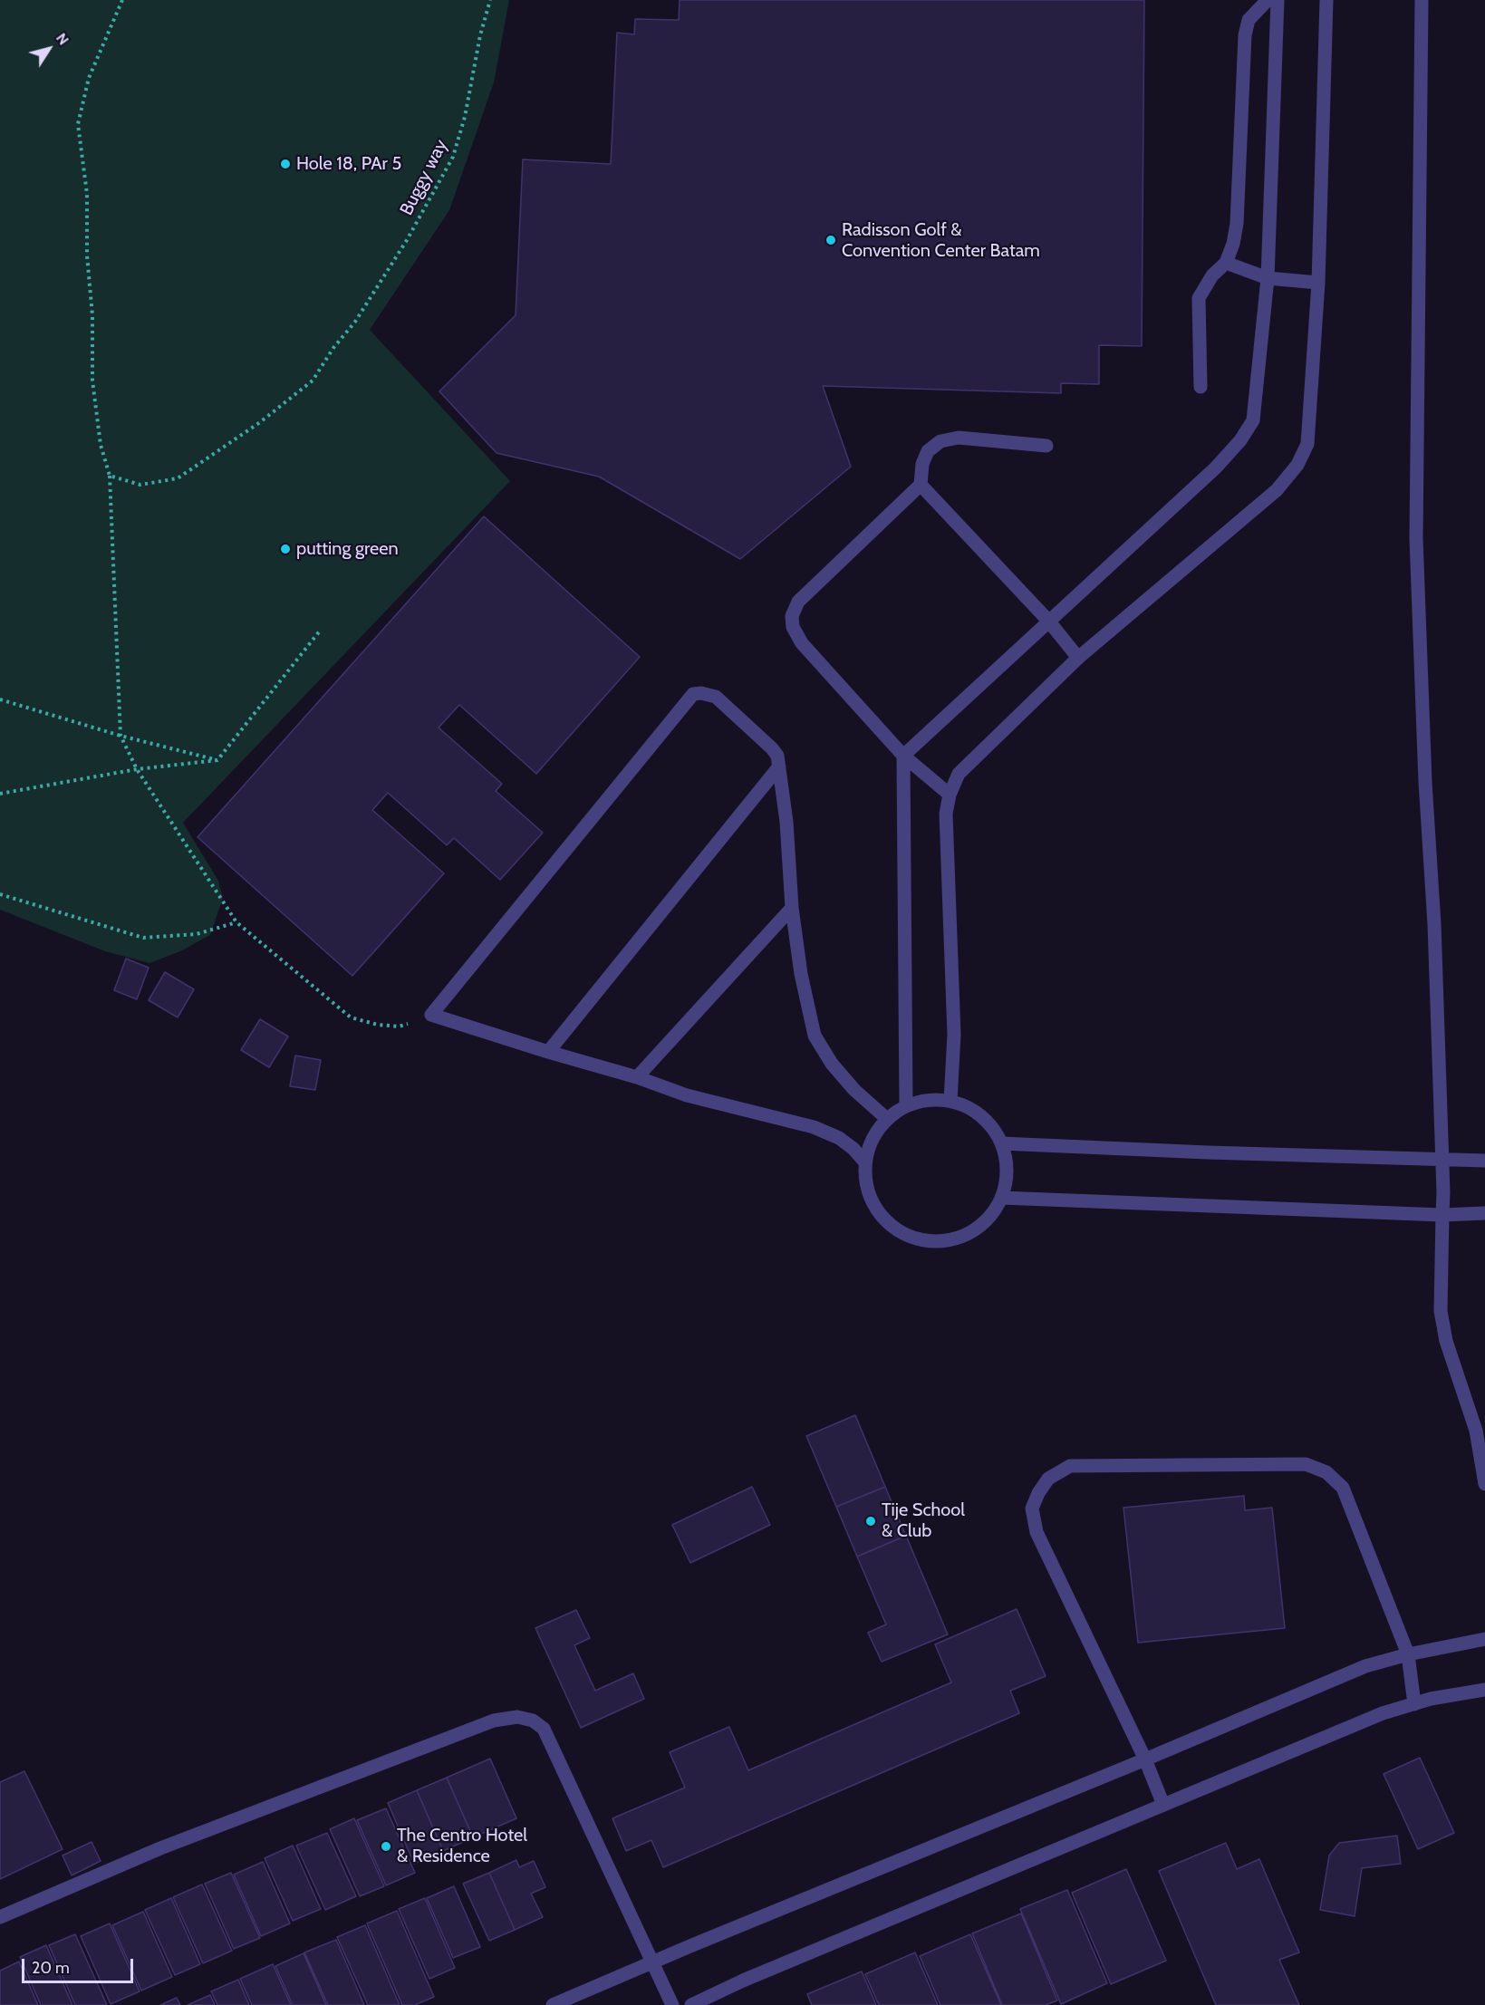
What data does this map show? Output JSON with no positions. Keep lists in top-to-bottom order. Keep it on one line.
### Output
{"streets":{"path":["Buggy way"]},"places":["Hole 18, PAr 5","Radisson Golf & Convention Center Batam","putting green","Tije School & Club","The Centro Hotel & Residence"],"scale_bar":"20 m","north":"top right"}
